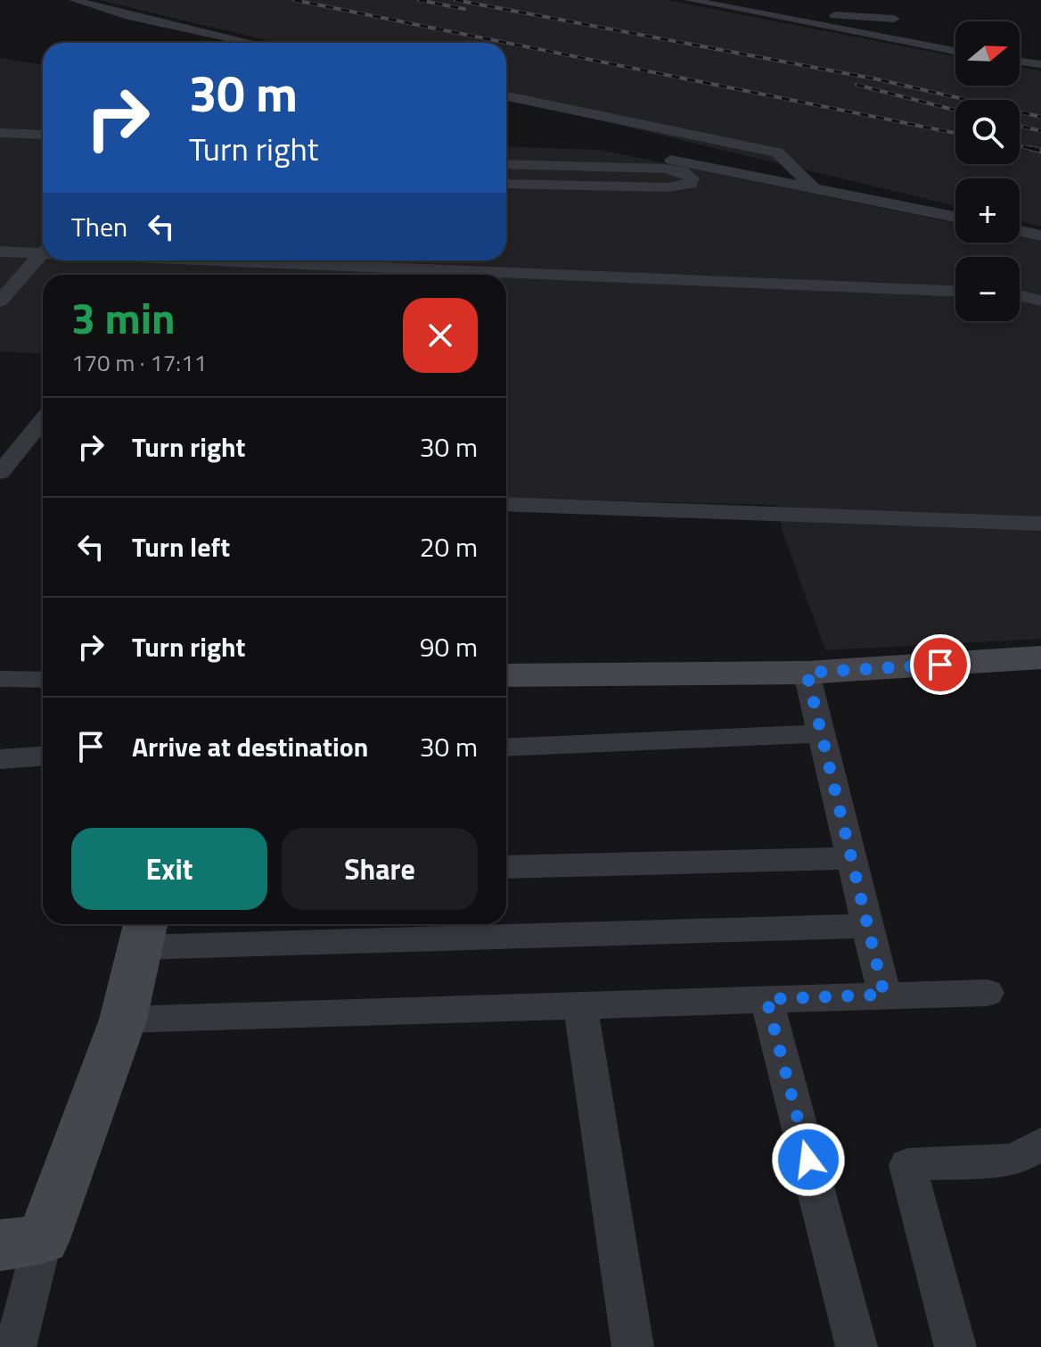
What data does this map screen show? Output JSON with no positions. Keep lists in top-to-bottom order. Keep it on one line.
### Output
{"north":"right","page":{"map_buttons":["+","−"],"turn":["30 m","Turn right"],"then":"Then","heading":["3 min","170 m · 17:11"],"list":[{"name":"Turn right","value":"30 m"},{"name":"Turn left","value":"20 m"},{"name":"Turn right","value":"90 m"},{"name":"Arrive at destination","value":"30 m"}],"buttons":["Exit","Share"]}}
